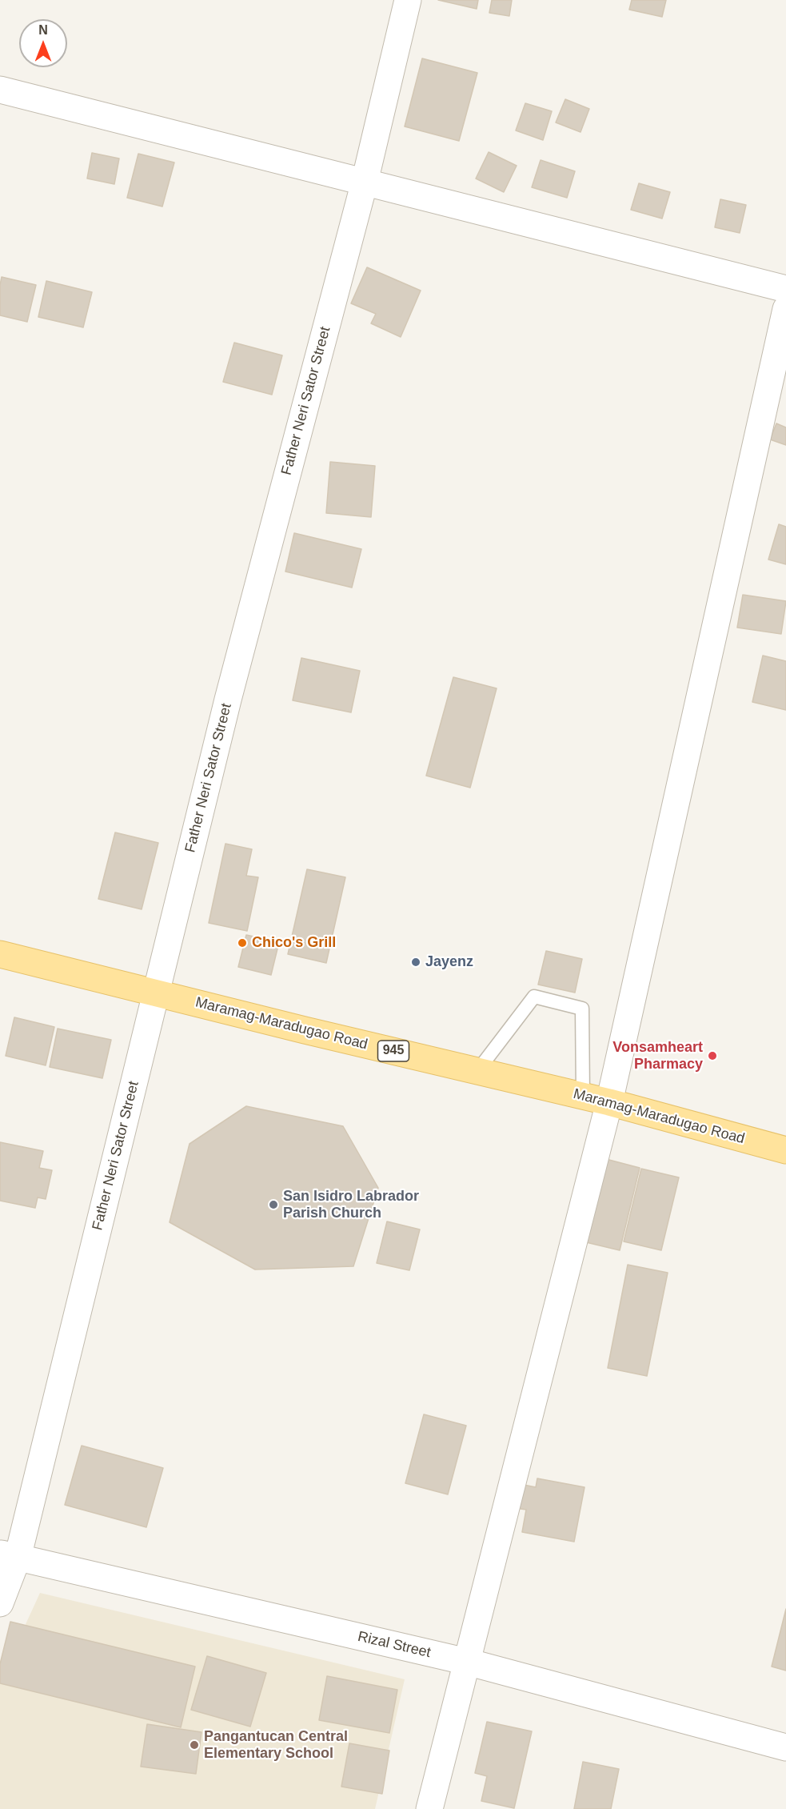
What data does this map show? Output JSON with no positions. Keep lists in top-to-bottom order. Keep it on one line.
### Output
{"streets":{"main road":["Maramag-Maradugao Road","945"],"street":["Father Neri Sator Street","Rizal Street"]},"crossings":[["Father Neri Sator Street","Maramag-Maradugao Road"],["Father Neri Sator Street","Rizal Street"]],"places":["Chico's Grill","Jayenz","Vonsamheart Pharmacy","San Isidro Labrador Parish Church","Pangantucan Central Elementary School"],"north":"top"}
